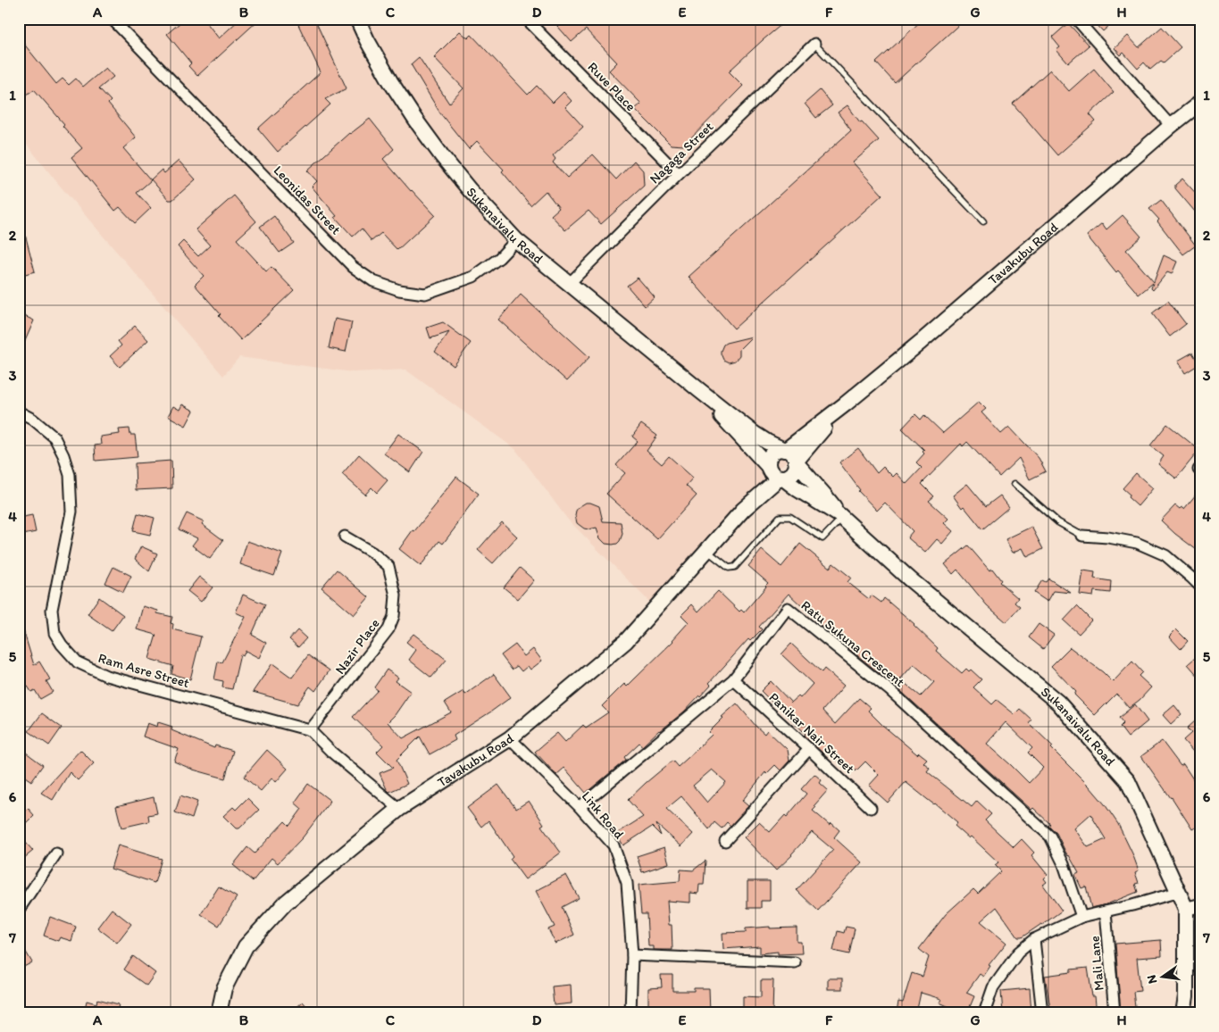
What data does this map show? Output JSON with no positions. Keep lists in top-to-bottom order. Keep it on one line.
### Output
{"streets":{"main road":["Sukanaivalu Road","Tavakubu Road"],"street":["Ruve Place","Nagaga Street","Leonidas Street","Ratu Sukuna Crescent","Nazir Place","Ram Asre Street","Panikar Nair Street","Link Road","Mali Lane"]},"crossings":[["Ruve Place","Nagaga Street"],["Nagaga Street","Sukanaivalu Road"],["Leonidas Street","Sukanaivalu Road"],["Sukanaivalu Road","Tavakubu Road"],["Tavakubu Road","Link Road"],["Ratu Sukuna Crescent","Panikar Nair Street"],["Ratu Sukuna Crescent","Link Road"],["Nazir Place","Ram Asre Street"]],"north":"left","grid":{"columns":["A","B","C","D","E","F","G","H"],"rows":["1","2","3","4","5","6","7"]}}
